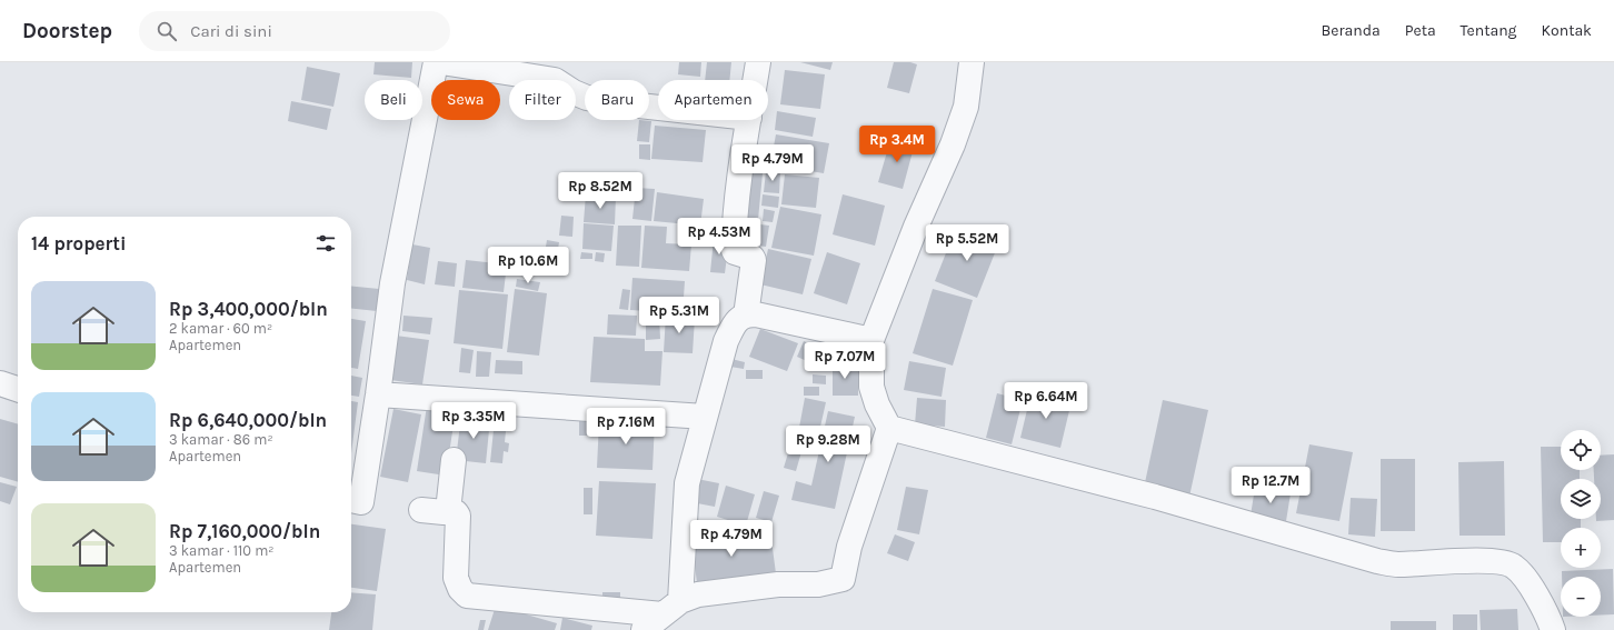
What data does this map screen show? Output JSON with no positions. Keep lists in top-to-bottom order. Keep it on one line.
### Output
{"page":{"header":"Doorstep","search":"Cari di sini","nav":["Beranda","Peta","Tentang","Kontak"],"chip":["Beli","Sewa","Filter","Baru","Apartemen"],"price":["Rp 3.4M","Rp 4.79M","Rp 8.52M","Rp 4.53M","Rp 5.52M","Rp 10.6M","Rp 5.31M","Rp 7.07M","Rp 6.64M","Rp 3.35M","Rp 7.16M","Rp 9.28M","Rp 12.7M","Rp 4.79M"],"heading":"14 properti","list":[{"name":"Rp 3,400,000/bln","note":"2 kamar · 60 m² · Apartemen"},{"name":"Rp 6,640,000/bln","note":"3 kamar · 86 m² · Apartemen"},{"name":"Rp 7,160,000/bln","note":"3 kamar · 110 m² · Apartemen"}],"map_buttons":["+","−"]}}
